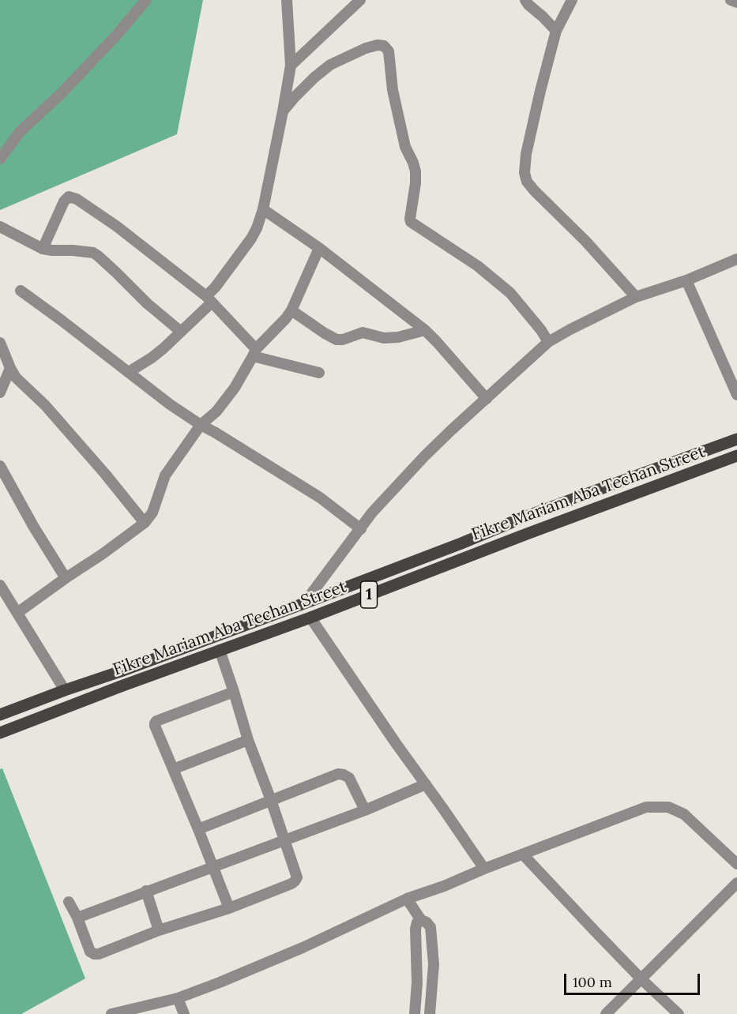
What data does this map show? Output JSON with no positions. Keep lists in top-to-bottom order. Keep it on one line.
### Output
{"streets":{"main road":["Fikre Mariam Aba Techan Street","1"]},"scale_bar":"100 m"}
